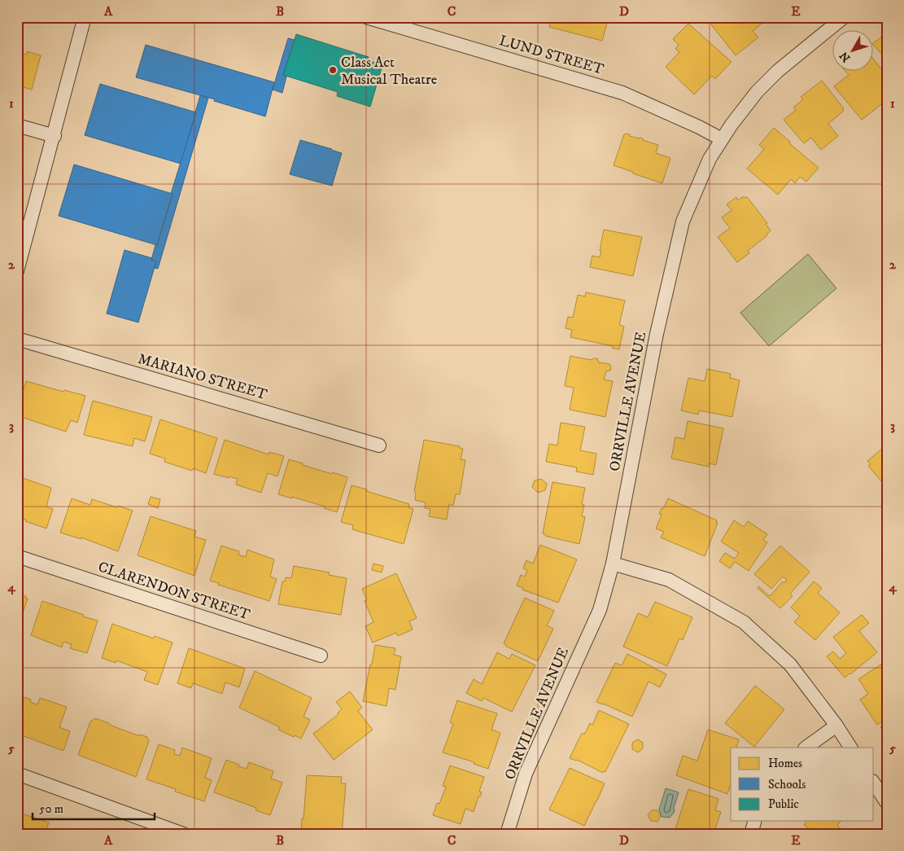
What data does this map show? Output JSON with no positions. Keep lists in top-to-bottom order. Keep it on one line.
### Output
{"streets":{"street":["LUND STREET","MARIANO STREET","ORRVILLE AVENUE","CLARENDON STREET"]},"crossings":[["LUND STREET","ORRVILLE AVENUE"]],"places":["Class Act Musical Theatre"],"legend":["Homes","Schools","Public"],"scale_bar":"50 m","north":"bottom left","grid":{"columns":["A","B","C","D","E"],"rows":["1","2","3","4","5"]}}
